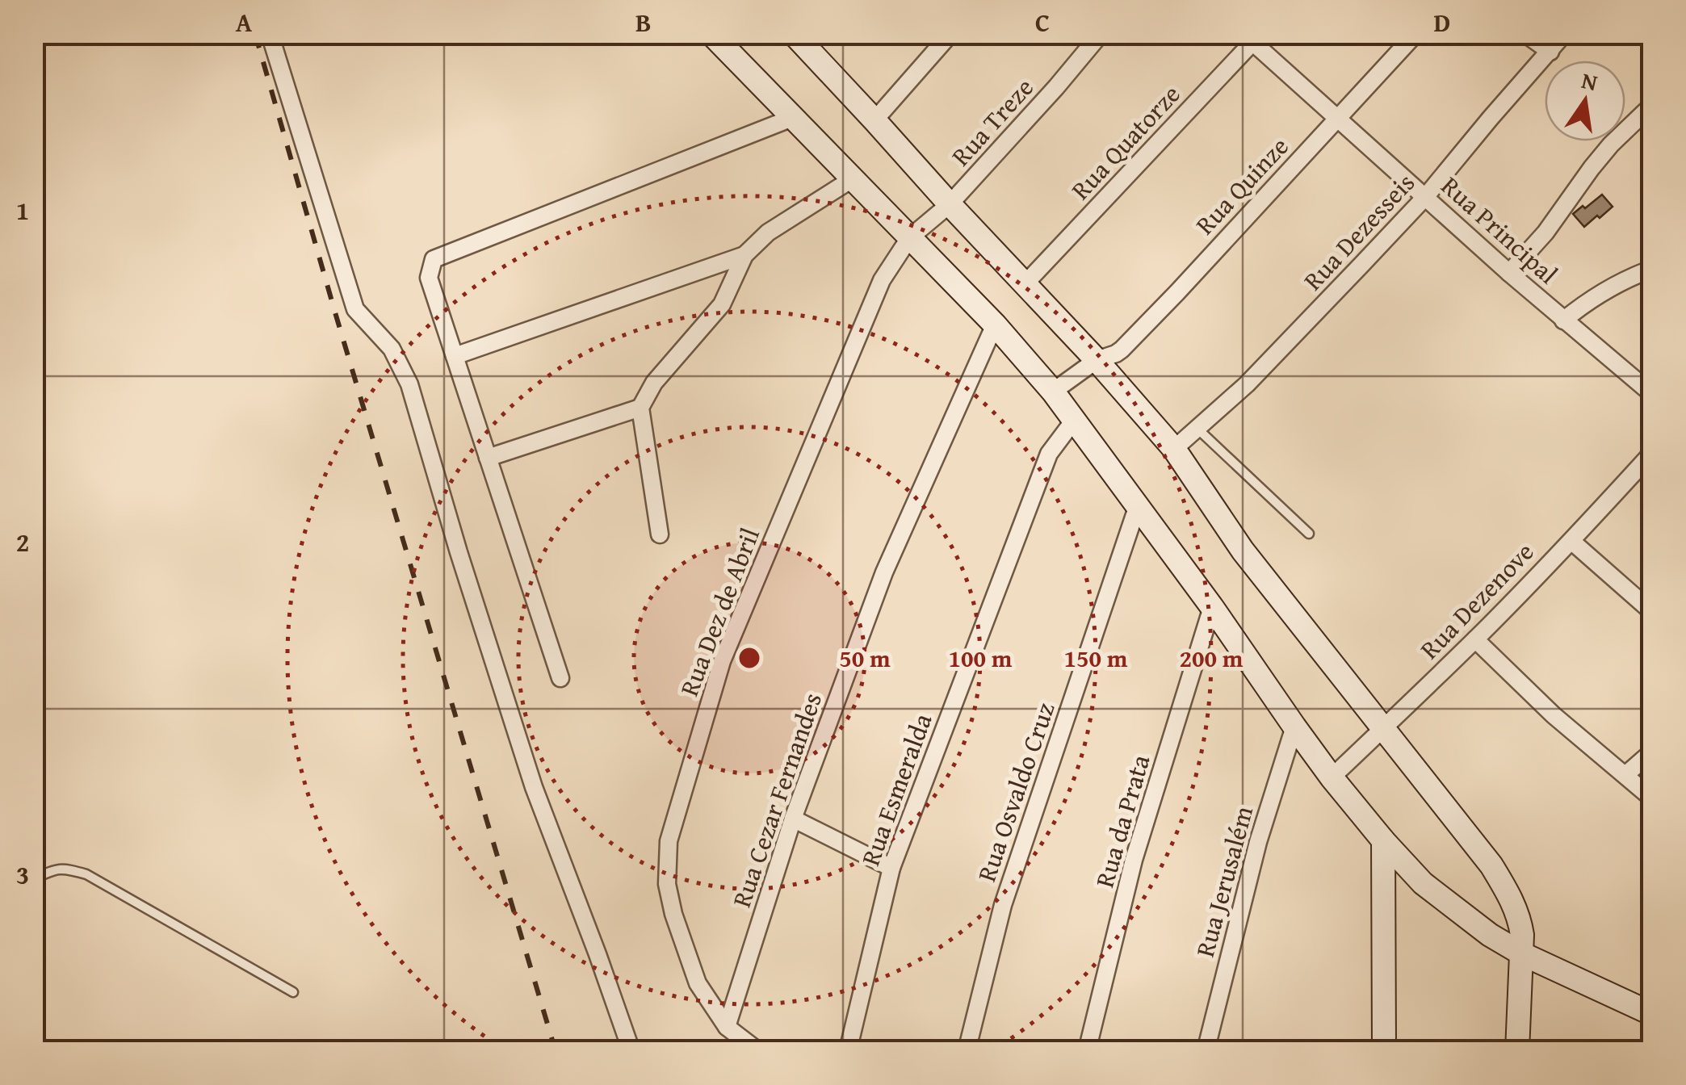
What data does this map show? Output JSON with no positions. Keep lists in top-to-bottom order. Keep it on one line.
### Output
{"streets":{"street":["Rua Treze","Rua Quatorze","Rua Quinze","Rua Principal","Rua Dezesseis","Rua Dezenove","Rua Dez de Abril","Rua Esmeralda","Rua Osvaldo Cruz","Rua Cezar Fernandes","Rua da Prata","Rua Jerusalém"]},"crossings":[["Rua Treze","Rua Dez de Abril"],["Rua Quatorze","Rua Principal"],["Rua Quinze","Rua Principal"],["Rua Principal","Rua Dezesseis"],["Rua Dez de Abril","Rua Cezar Fernandes"]],"north":"top","grid":{"columns":["A","B","C","D"],"rows":["1","2","3"]},"rings":["50 m","100 m","150 m","200 m"]}
